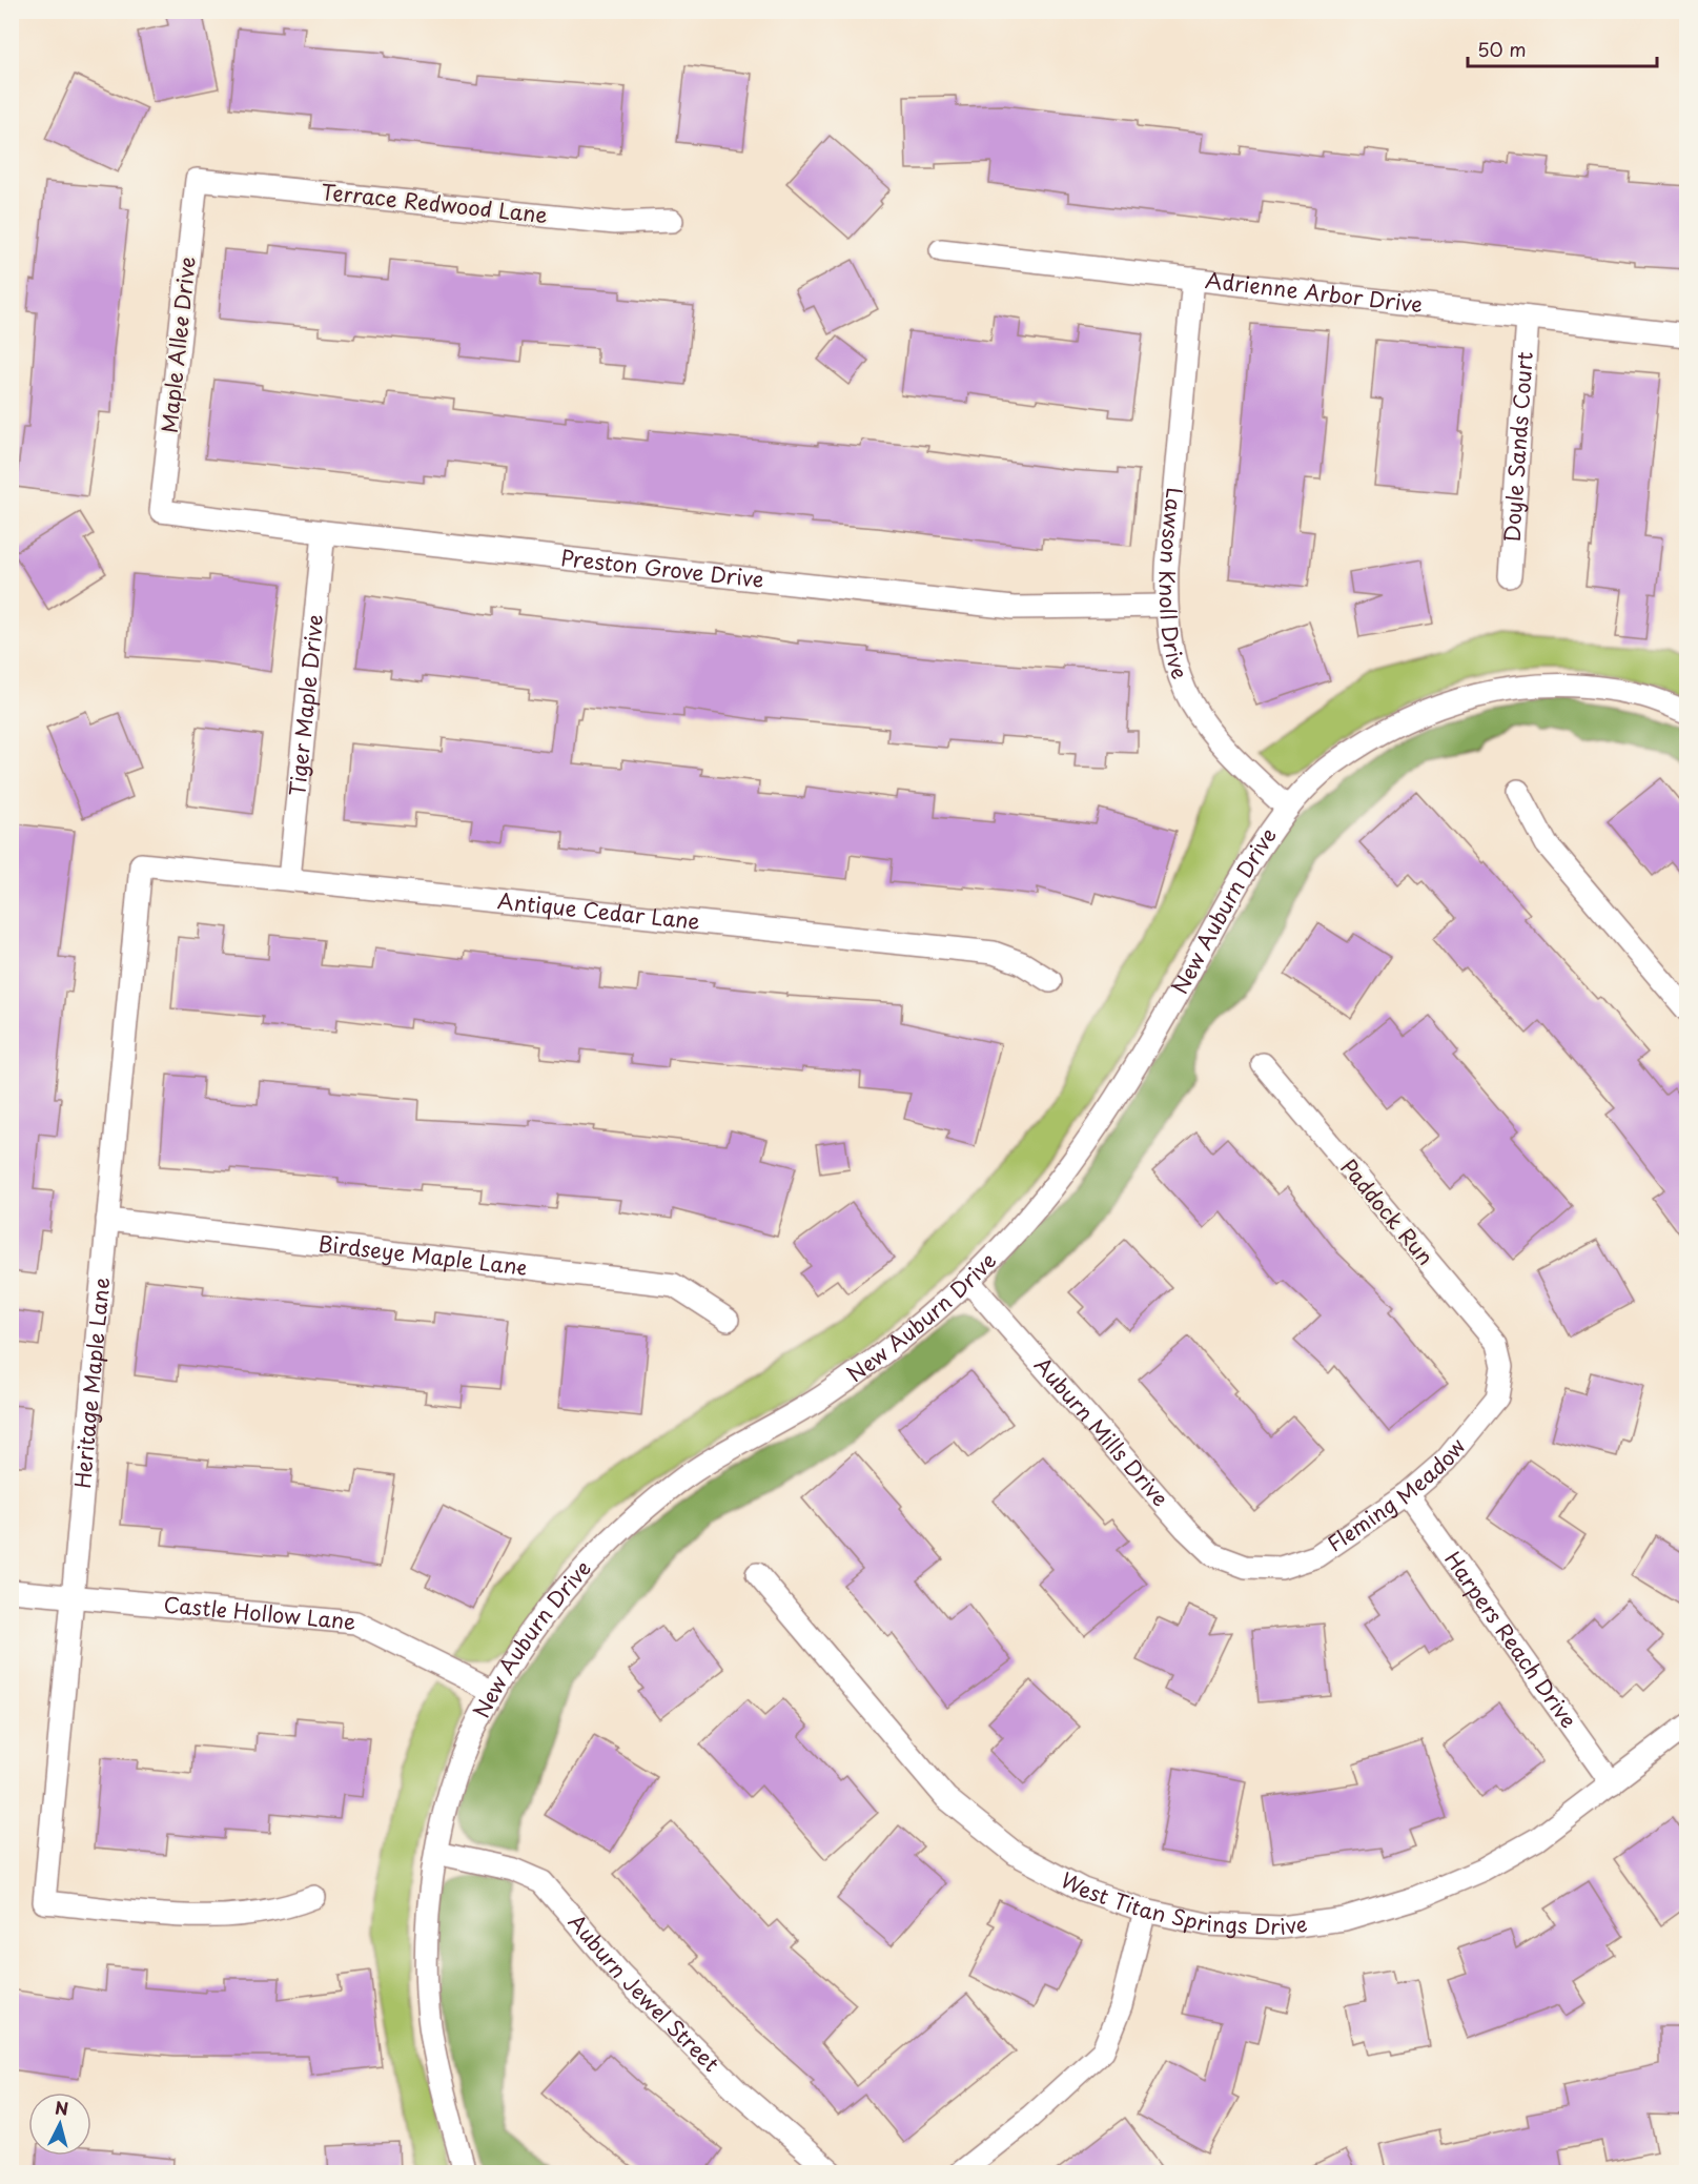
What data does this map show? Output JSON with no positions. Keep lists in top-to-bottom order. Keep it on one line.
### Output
{"streets":{"street":["Terrace Redwood Lane","Adrienne Arbor Drive","Maple Allee Drive","Doyle Sands Court","Preston Grove Drive","Lawson Knoll Drive","Tiger Maple Drive","Antique Cedar Lane","New Auburn Drive","Paddock Run","Birdseye Maple Lane","Heritage Maple Lane","Auburn Mills Drive","Fleming Meadow","Castle Hollow Lane","Harpers Reach Drive","West Titan Springs Drive","Auburn Jewel Street"]},"crossings":[["Terrace Redwood Lane","Maple Allee Drive"],["Adrienne Arbor Drive","Doyle Sands Court"],["Adrienne Arbor Drive","Lawson Knoll Drive"],["Maple Allee Drive","Preston Grove Drive"],["Preston Grove Drive","Lawson Knoll Drive"],["Preston Grove Drive","Tiger Maple Drive"],["Lawson Knoll Drive","New Auburn Drive"],["Tiger Maple Drive","Antique Cedar Lane"],["Antique Cedar Lane","Heritage Maple Lane"],["New Auburn Drive","Auburn Mills Drive"],["New Auburn Drive","Castle Hollow Lane"],["New Auburn Drive","Auburn Jewel Street"],["Paddock Run","Fleming Meadow"],["Birdseye Maple Lane","Heritage Maple Lane"],["Heritage Maple Lane","Castle Hollow Lane"],["Auburn Mills Drive","Fleming Meadow"],["Fleming Meadow","Harpers Reach Drive"],["Harpers Reach Drive","West Titan Springs Drive"]],"scale_bar":"50 m","north":"top"}
